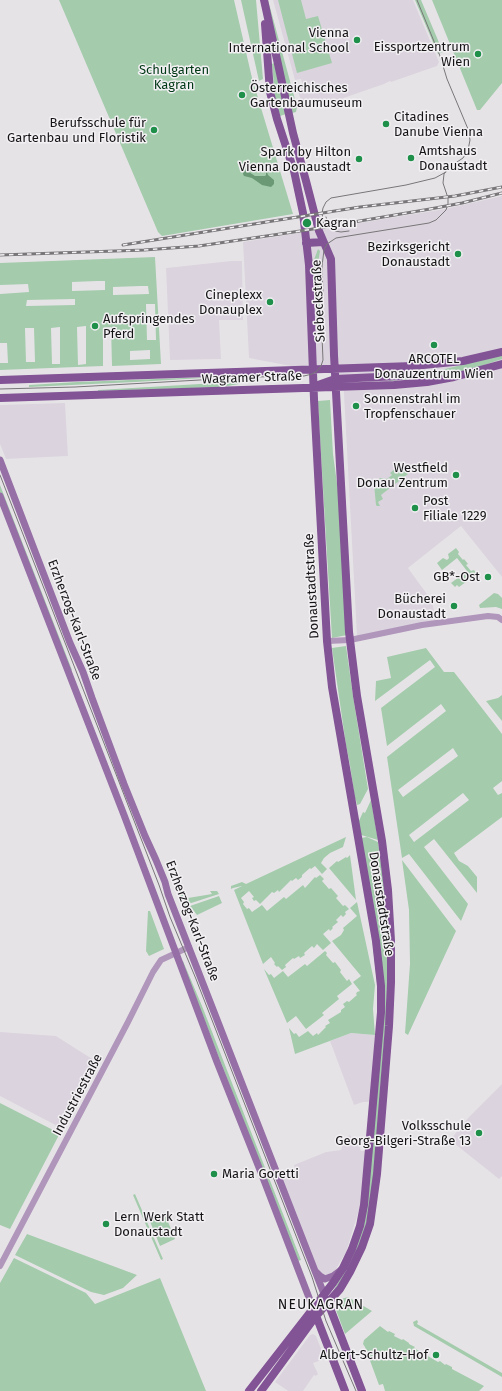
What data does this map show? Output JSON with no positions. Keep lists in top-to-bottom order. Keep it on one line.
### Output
{"streets":{"main road":["Siebeckstraße","Wagramer Straße","Donaustadtstraße","Erzherzog-Karl-Straße"],"street":["Industriestraße"]},"crossings":[["Siebeckstraße","Wagramer Straße"],["Siebeckstraße","Donaustadtstraße"],["Wagramer Straße","Donaustadtstraße"],["Donaustadtstraße","Erzherzog-Karl-Straße"],["Erzherzog-Karl-Straße","Industriestraße"]],"districts":["NEUKAGRAN"],"parks":["Schulgarten Kagran"],"places":["Vienna International School","Eissportzentrum Wien","Österreichisches Gartenbaumuseum","Citadines Danube Vienna","Berufsschule für Gartenbau und Floristik","Amtshaus Donaustadt","Spark by Hilton Vienna Donaustadt","Kagran","Bezirksgericht Donaustadt","Cineplexx Donauplex","Aufspringendes Pferd","ARCOTEL Donauzentrum Wien","Sonnenstrahl im Tropfenschauer","Westfield Donau Zentrum","Post Filiale 1229","GB*-Ost","Bücherei Donaustadt","Volksschule Georg-Bilgeri-Straße 13","Maria Goretti","Lern Werk Statt Donaustadt","Albert-Schultz-Hof"]}
